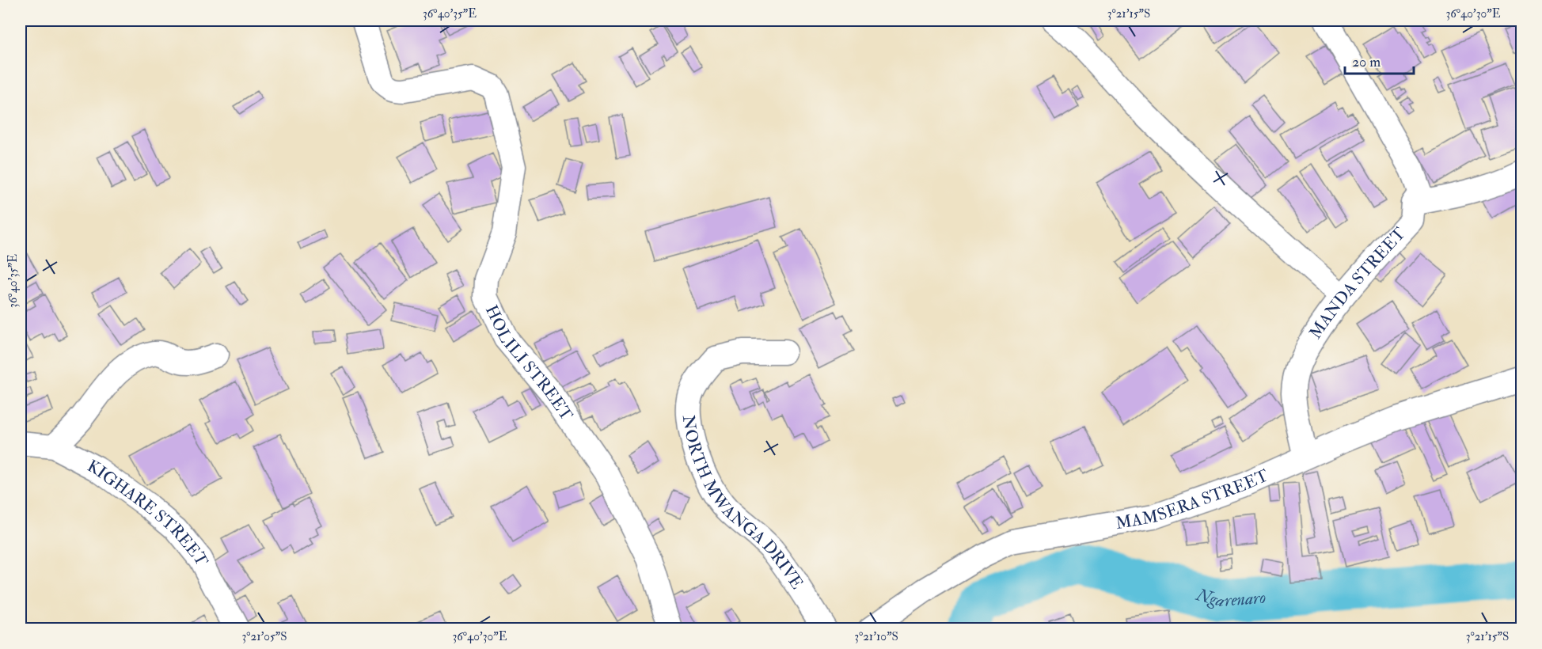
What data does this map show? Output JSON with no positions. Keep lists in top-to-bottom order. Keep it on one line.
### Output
{"streets":{"street":["MANDA STREET","HOLILI STREET","MAMSERA STREET","NORTH MWANGA DRIVE","KIGHARE STREET"]},"crossings":[["MANDA STREET","MAMSERA STREET"]],"water":["Ngarenaro"],"scale_bar":"20 m","coordinates":["36°40'35\"E","3°21'15\"S","36°40'30\"E","3°21'05\"S","3°21'10\"S"]}
